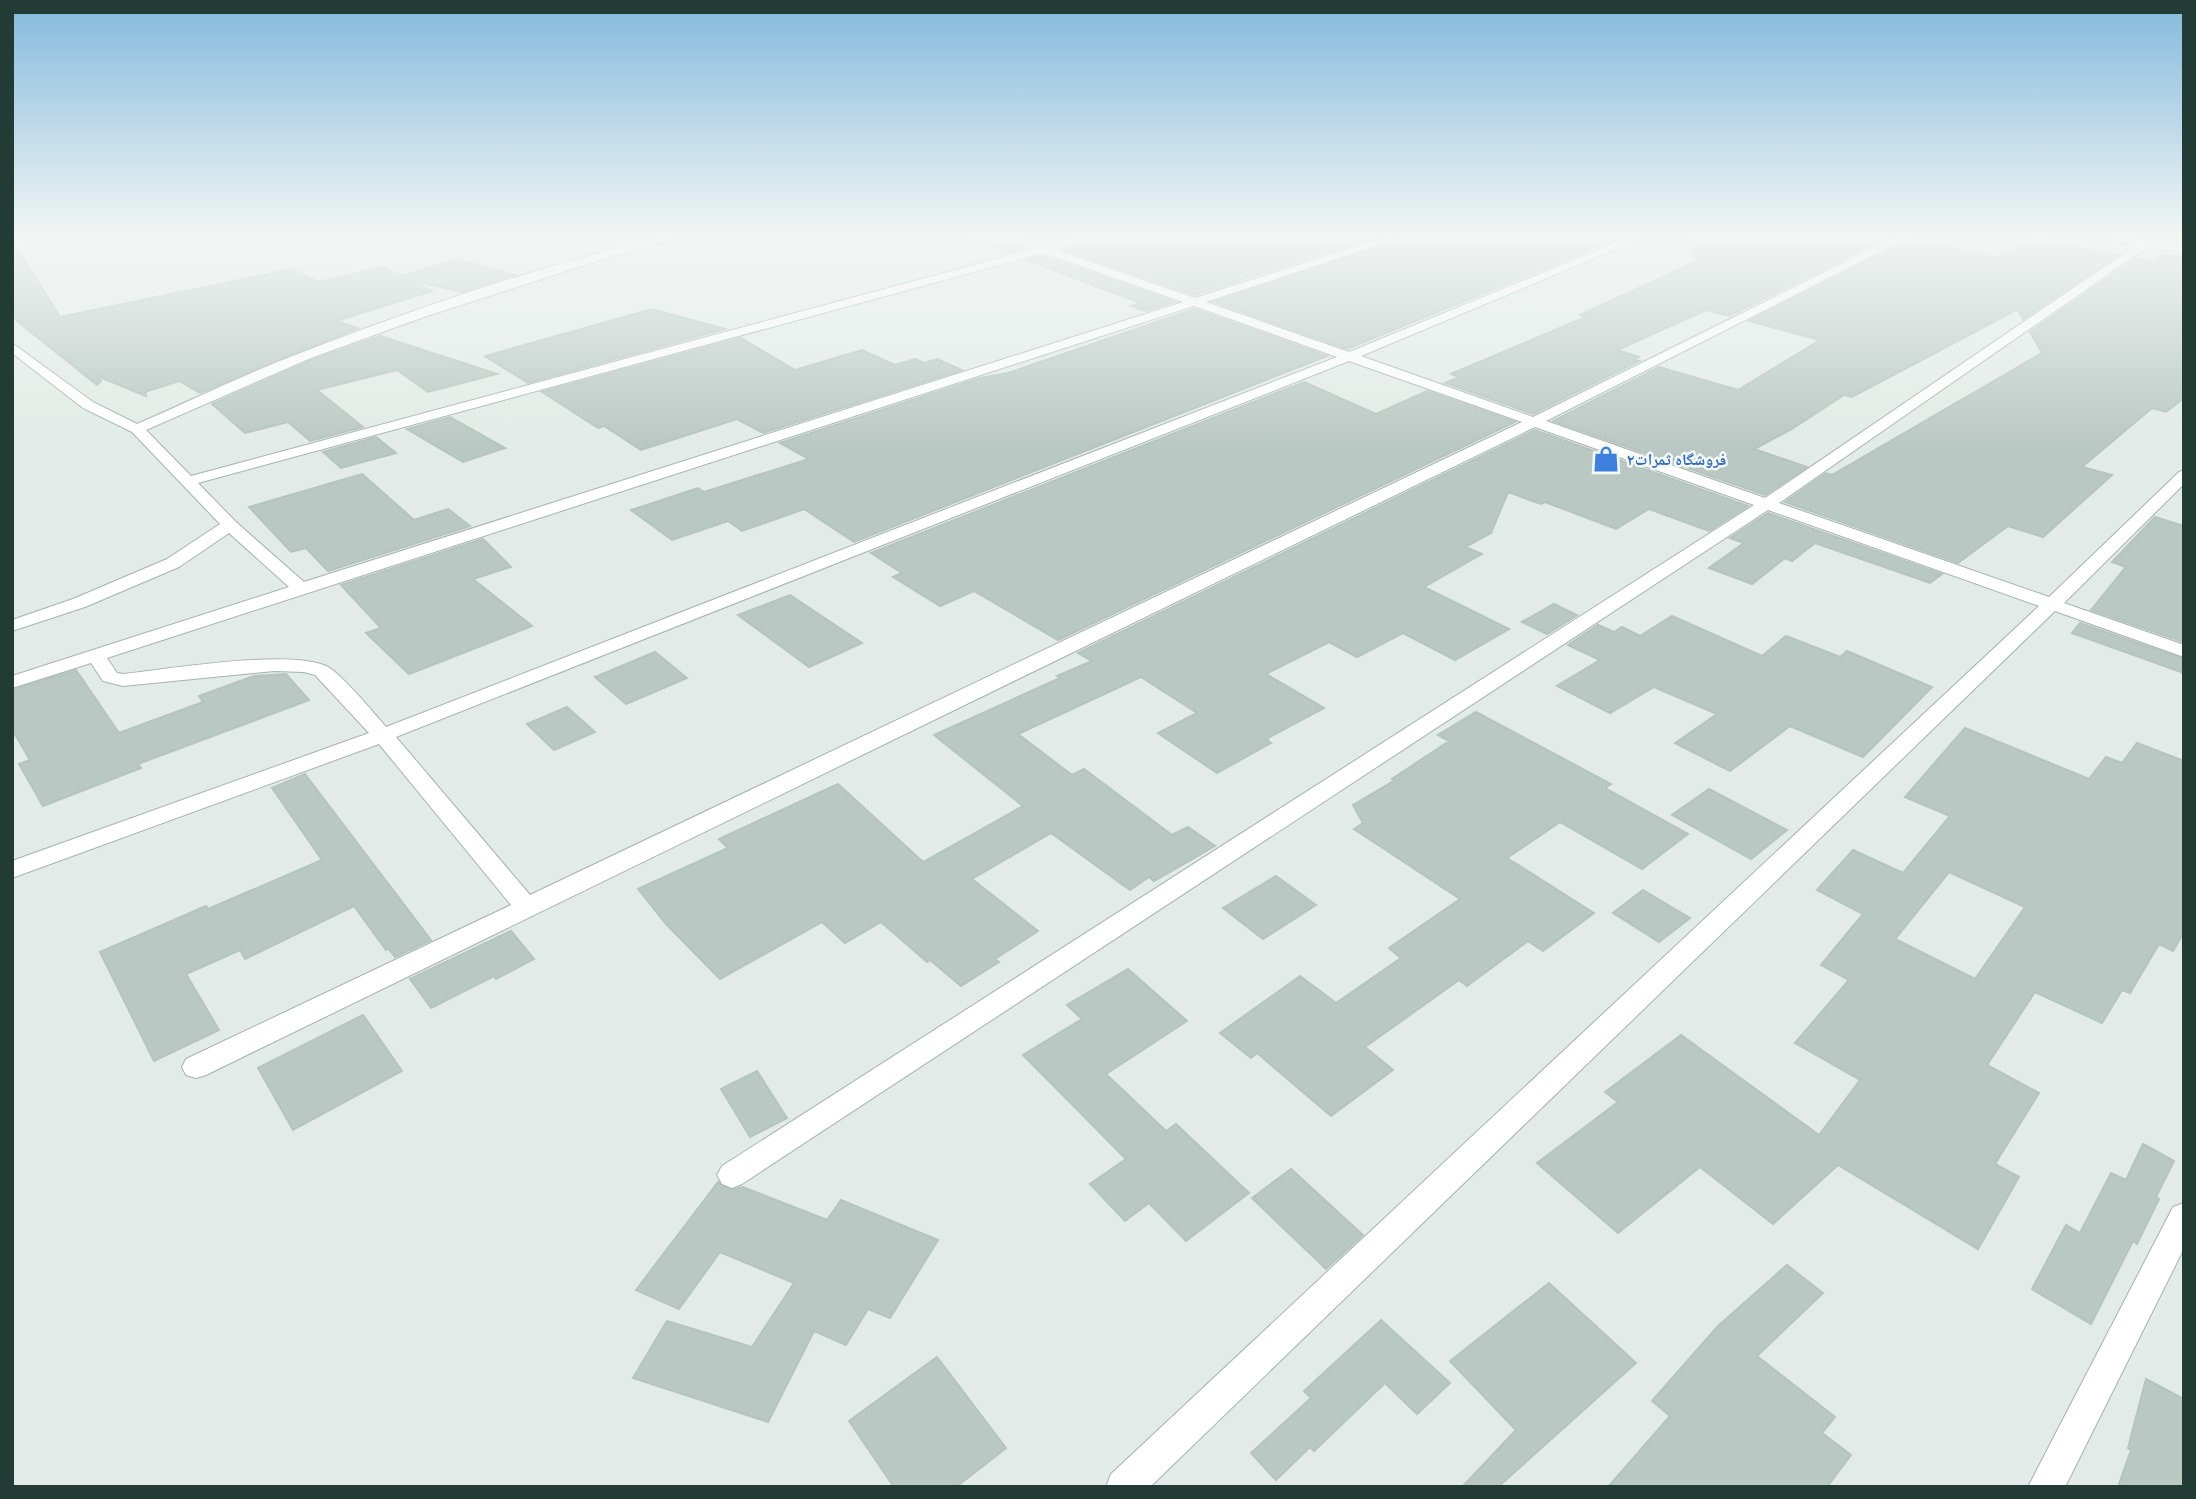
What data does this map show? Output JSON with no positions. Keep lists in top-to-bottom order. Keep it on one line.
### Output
{"places":{"shop":["فروشگاه ثمرات٢"]}}
